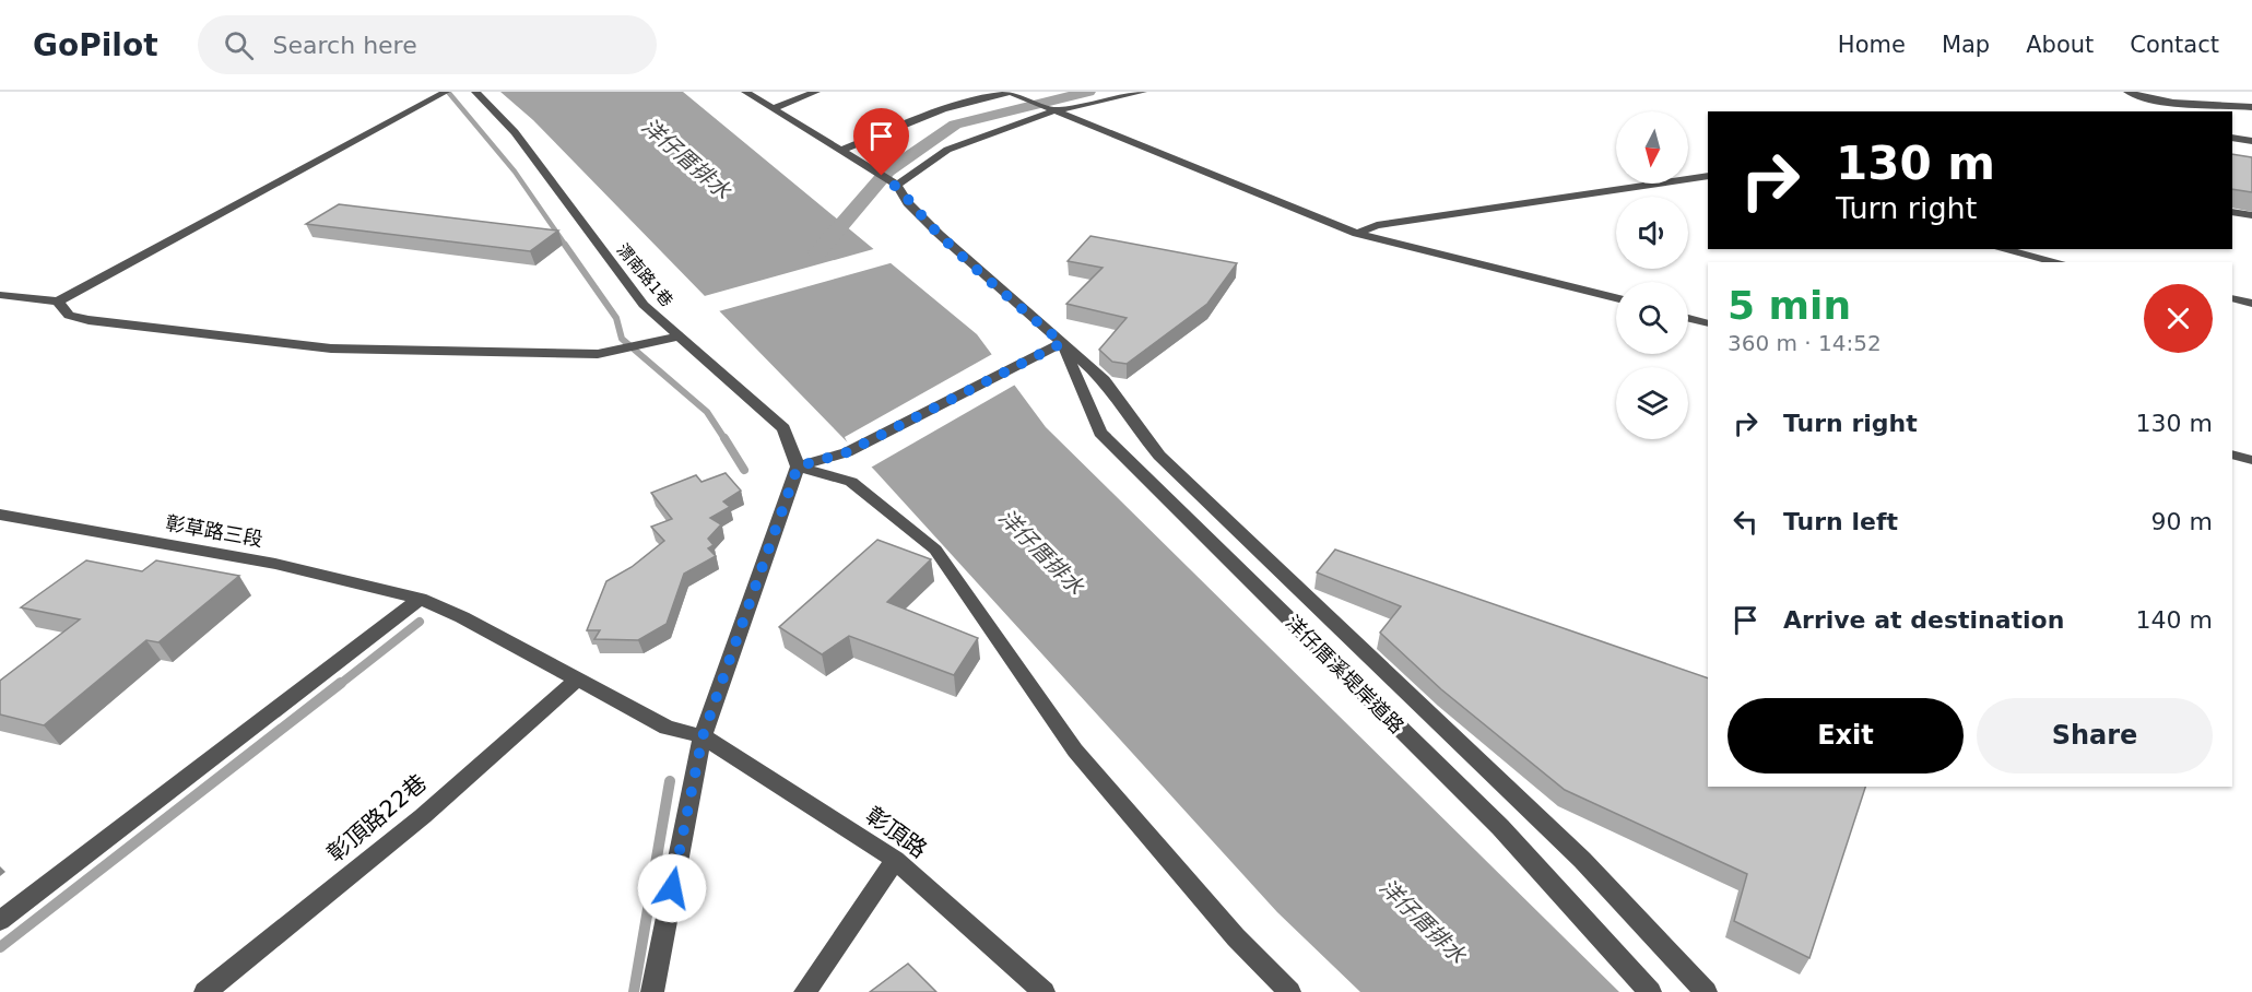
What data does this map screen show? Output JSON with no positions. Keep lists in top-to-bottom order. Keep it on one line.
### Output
{"streets":{"street":["渭南路1巷","彰草路三段","洋仔厝溪堤岸道路","彰頂路22巷","彰頂路"]},"crossings":[["彰頂路22巷","彰頂路"]],"water":["洋仔厝排水"],"north":"bottom","page":{"header":"GoPilot","search":"Search here","nav":["Home","Map","About","Contact"],"turn":["130 m","Turn right"],"heading":["5 min","360 m · 14:52"],"list":[{"name":"Turn right","value":"130 m"},{"name":"Turn left","value":"90 m"},{"name":"Arrive at destination","value":"140 m"}],"buttons":["Exit","Share"]}}
